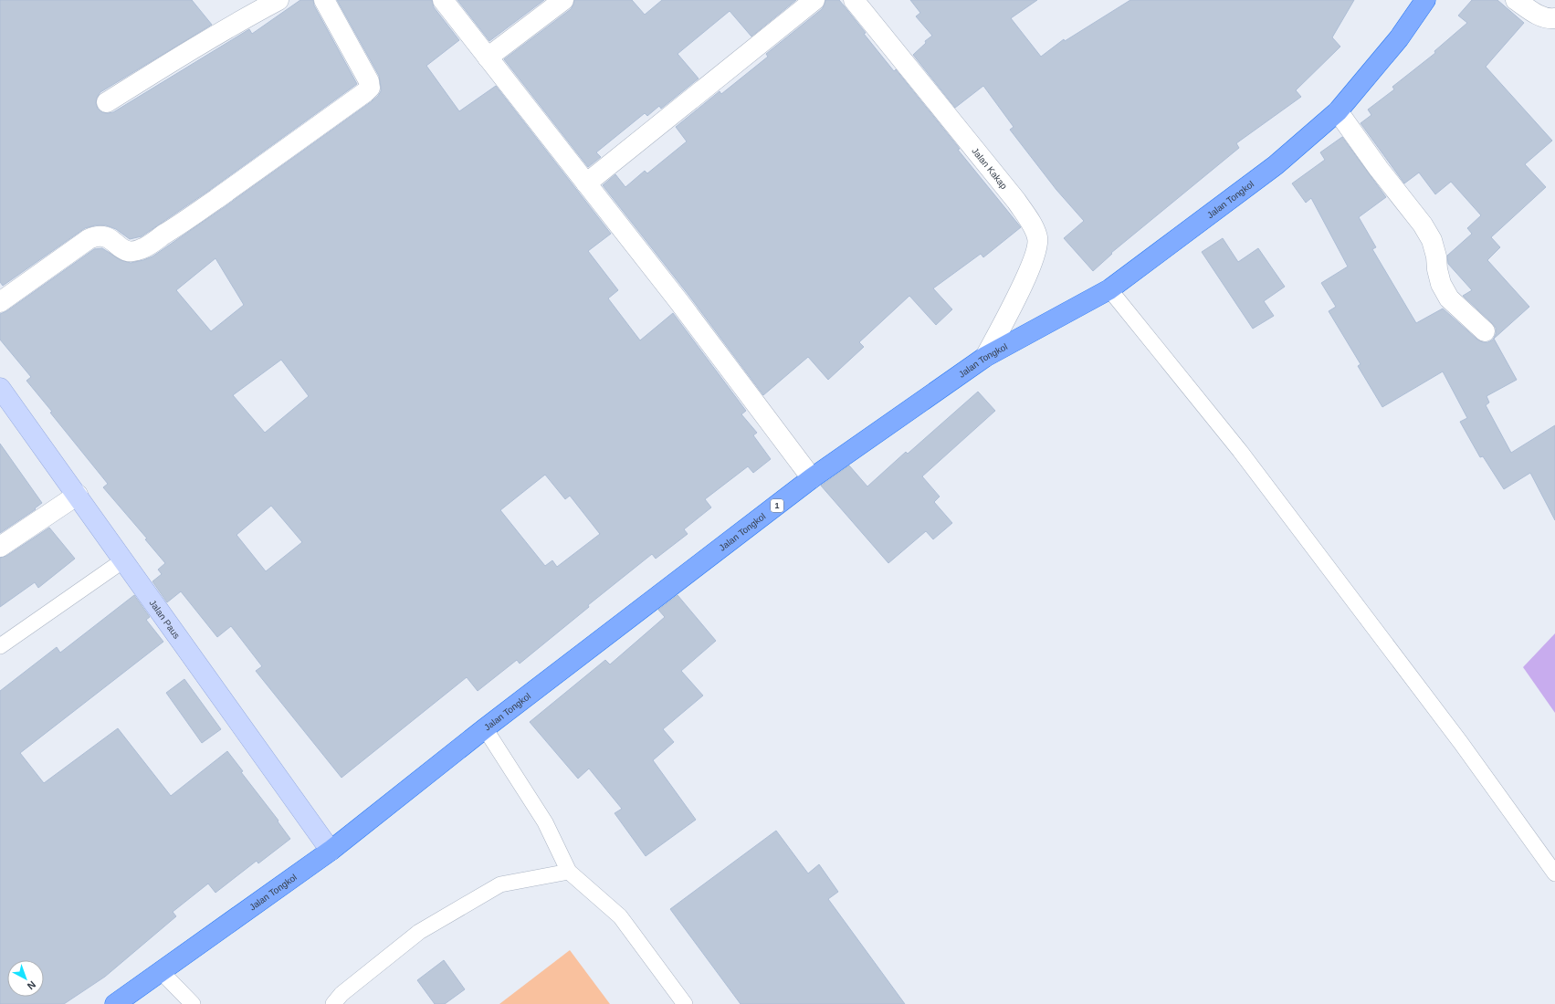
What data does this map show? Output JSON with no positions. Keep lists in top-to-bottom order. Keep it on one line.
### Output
{"streets":{"highway":["Jalan Tongkol","1"],"main road":["Jalan Paus"],"street":["Jalan Kakap"]},"crossings":[["Jalan Kakap","Jalan Tongkol"],["Jalan Tongkol","Jalan Paus"]],"north":"bottom right"}
